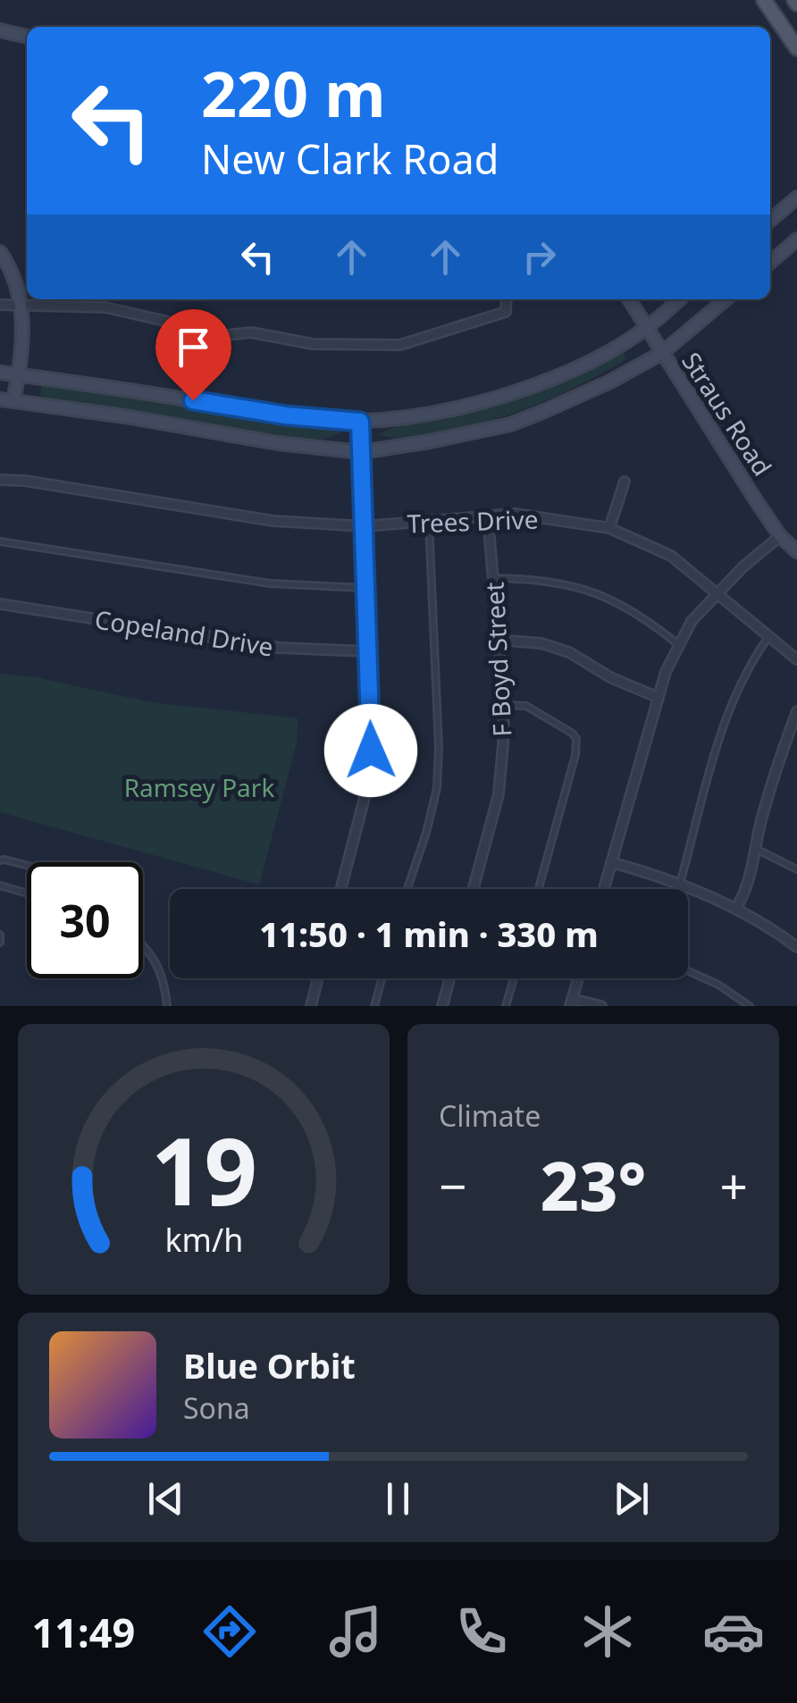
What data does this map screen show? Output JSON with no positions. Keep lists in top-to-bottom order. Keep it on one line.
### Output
{"streets":{"main road":["Straus Road"],"street":["Trees Drive","Copeland Drive","F Boyd Street"]},"crossings":[["Trees Drive","F Boyd Street"]],"parks":["Ramsey Park"],"page":{"turn":["220 m","New Clark Road"],"limit":"30","trip":"11:50 · 1 min · 330 m","tile":"Climate","heat":["−","23°","+"],"song":["Blue Orbit","Sona"],"tabs":"11:49","gauge":["19","km/h"]}}
